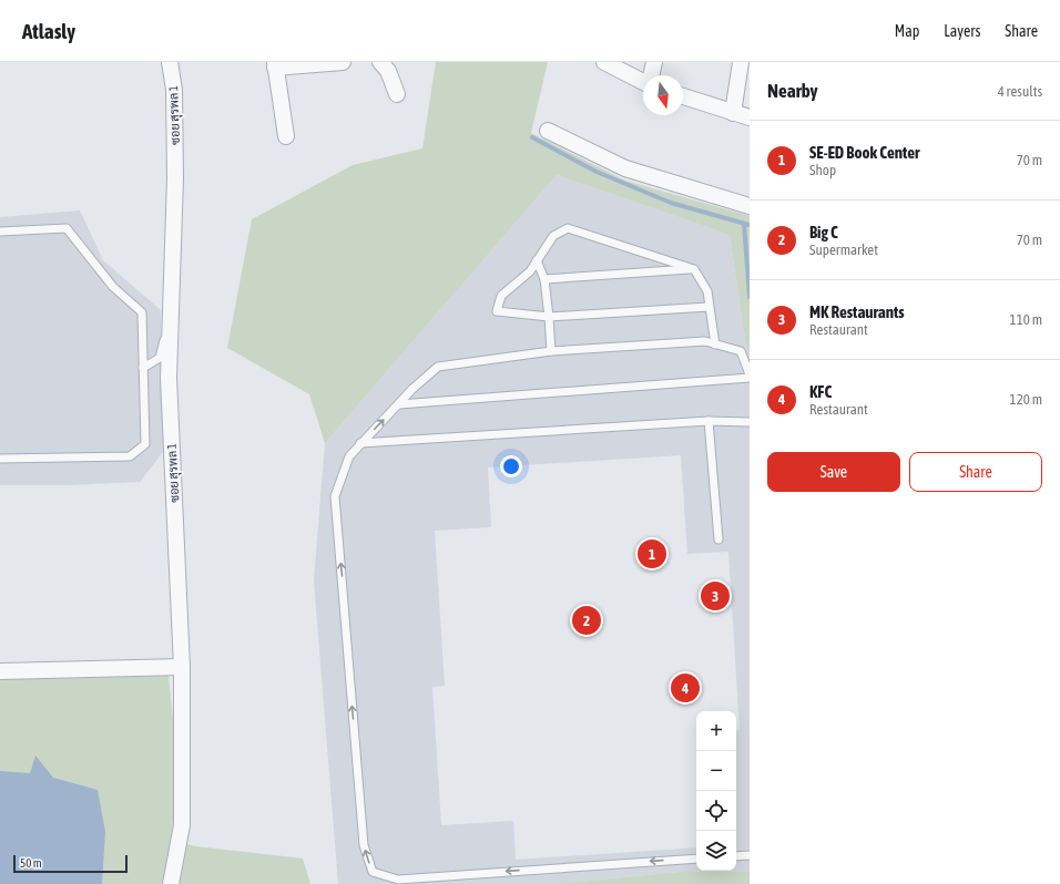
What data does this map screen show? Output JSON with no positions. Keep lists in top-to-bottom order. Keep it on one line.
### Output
{"streets":{"street":["ซอย สุรพล 1"]},"scale_bar":"50 m","north":"bottom","page":{"header":"Atlasly","nav":["Map","Layers","Share"],"heading":["Nearby","4 results"],"list":[{"mark":"1","name":"SE-ED Book Center","note":"Shop","value":"70 m"},{"mark":"2","name":"Big C","note":"Supermarket","value":"70 m"},{"mark":"3","name":"MK Restaurants","note":"Restaurant","value":"110 m"},{"mark":"4","name":"KFC","note":"Restaurant","value":"120 m"}],"buttons":["Save","Share"],"pins":["1","3","2","4"],"map_buttons":["+","−"],"scale":"50 m"}}
